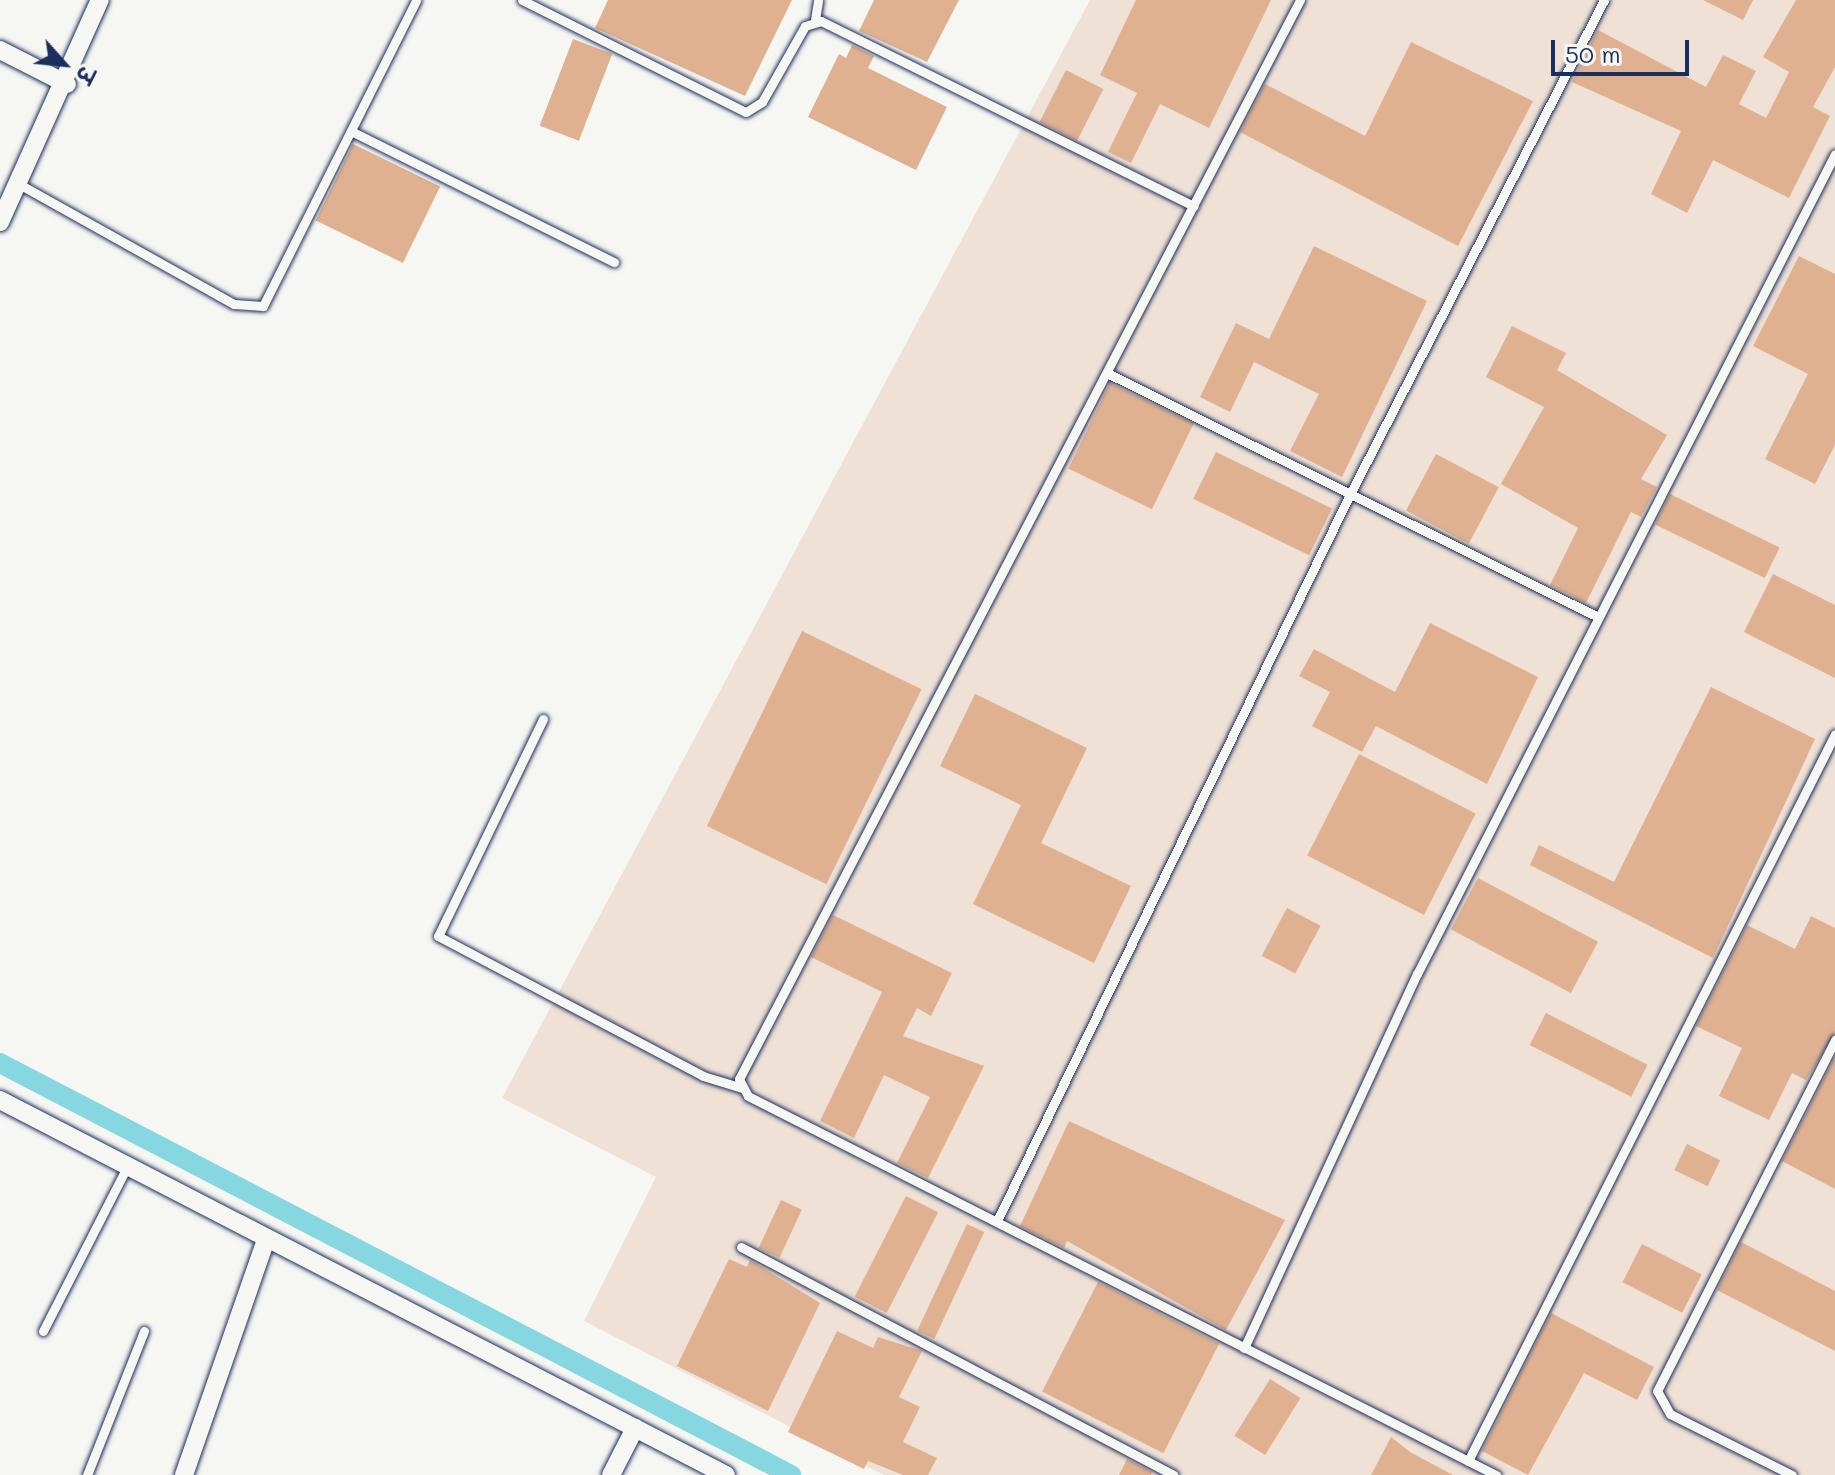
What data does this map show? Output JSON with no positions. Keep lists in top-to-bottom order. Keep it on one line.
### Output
{"scale_bar":"50 m","north":"bottom right"}
